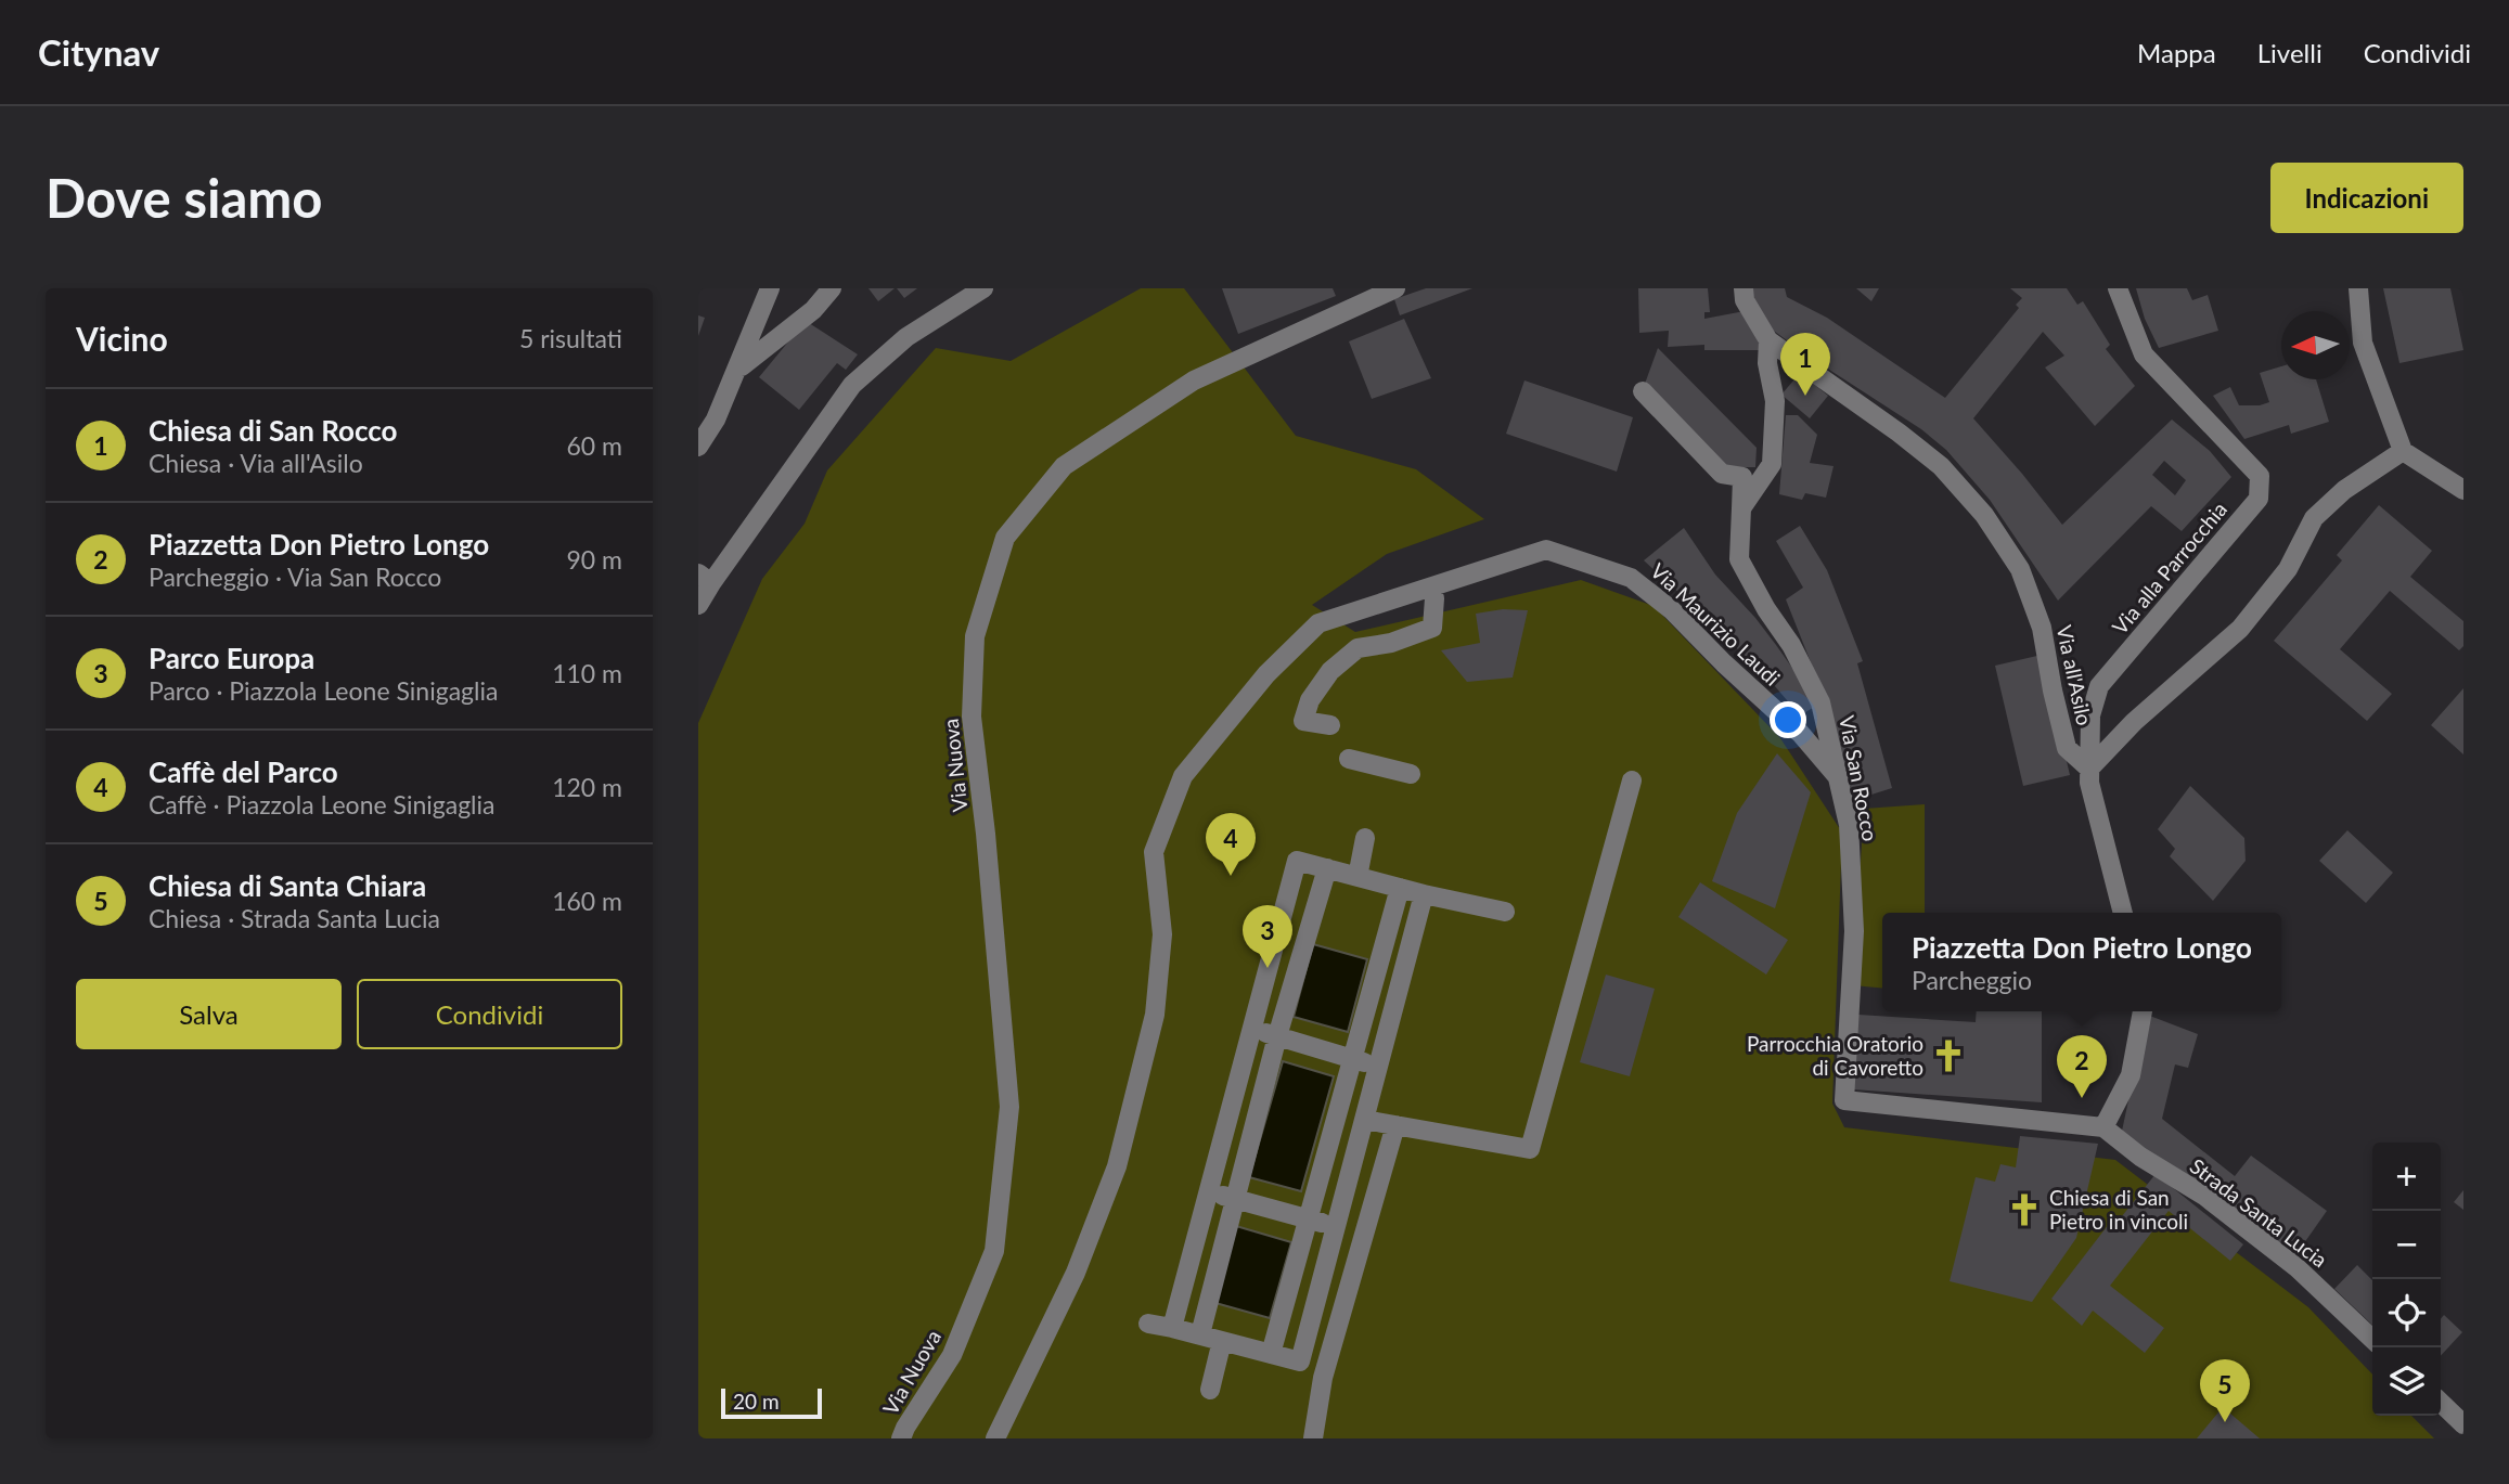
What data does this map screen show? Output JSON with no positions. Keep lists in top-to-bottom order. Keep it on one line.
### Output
{"streets":{"street":["Via alla Parrocchia","Via Maurizio Laudi","Via all'Asilo","Via Nuova","Via San Rocco","Strada Santa Lucia"]},"crossings":[["Via alla Parrocchia","Via all'Asilo"],["Via Maurizio Laudi","Via San Rocco"],["Via San Rocco","Strada Santa Lucia"]],"places":{"church":["Parrocchia Oratorio di Cavoretto","Chiesa di San Pietro in vincoli"]},"scale_bar":"20 m","north":"left","page":{"header":"Citynav","nav":["Mappa","Livelli","Condividi"],"buttons":["Indicazioni",["Salva","Condividi"]],"title":"Dove siamo","heading":["Vicino","5 risultati"],"pins":["1","4","3","2","5"],"list":[{"mark":"1","name":"Chiesa di San Rocco","note":"Chiesa · Via all'Asilo","value":"60 m"},{"mark":"2","name":"Piazzetta Don Pietro Longo","note":"Parcheggio · Via San Rocco","value":"90 m"},{"mark":"3","name":"Parco Europa","note":"Parco · Piazzola Leone Sinigaglia","value":"110 m"},{"mark":"4","name":"Caffè del Parco","note":"Caffè · Piazzola Leone Sinigaglia","value":"120 m"},{"mark":"5","name":"Chiesa di Santa Chiara","note":"Chiesa · Strada Santa Lucia","value":"160 m"}],"popup":["Piazzetta Don Pietro Longo","Parcheggio"],"map_buttons":["+","−"],"scale":"20 m"}}
